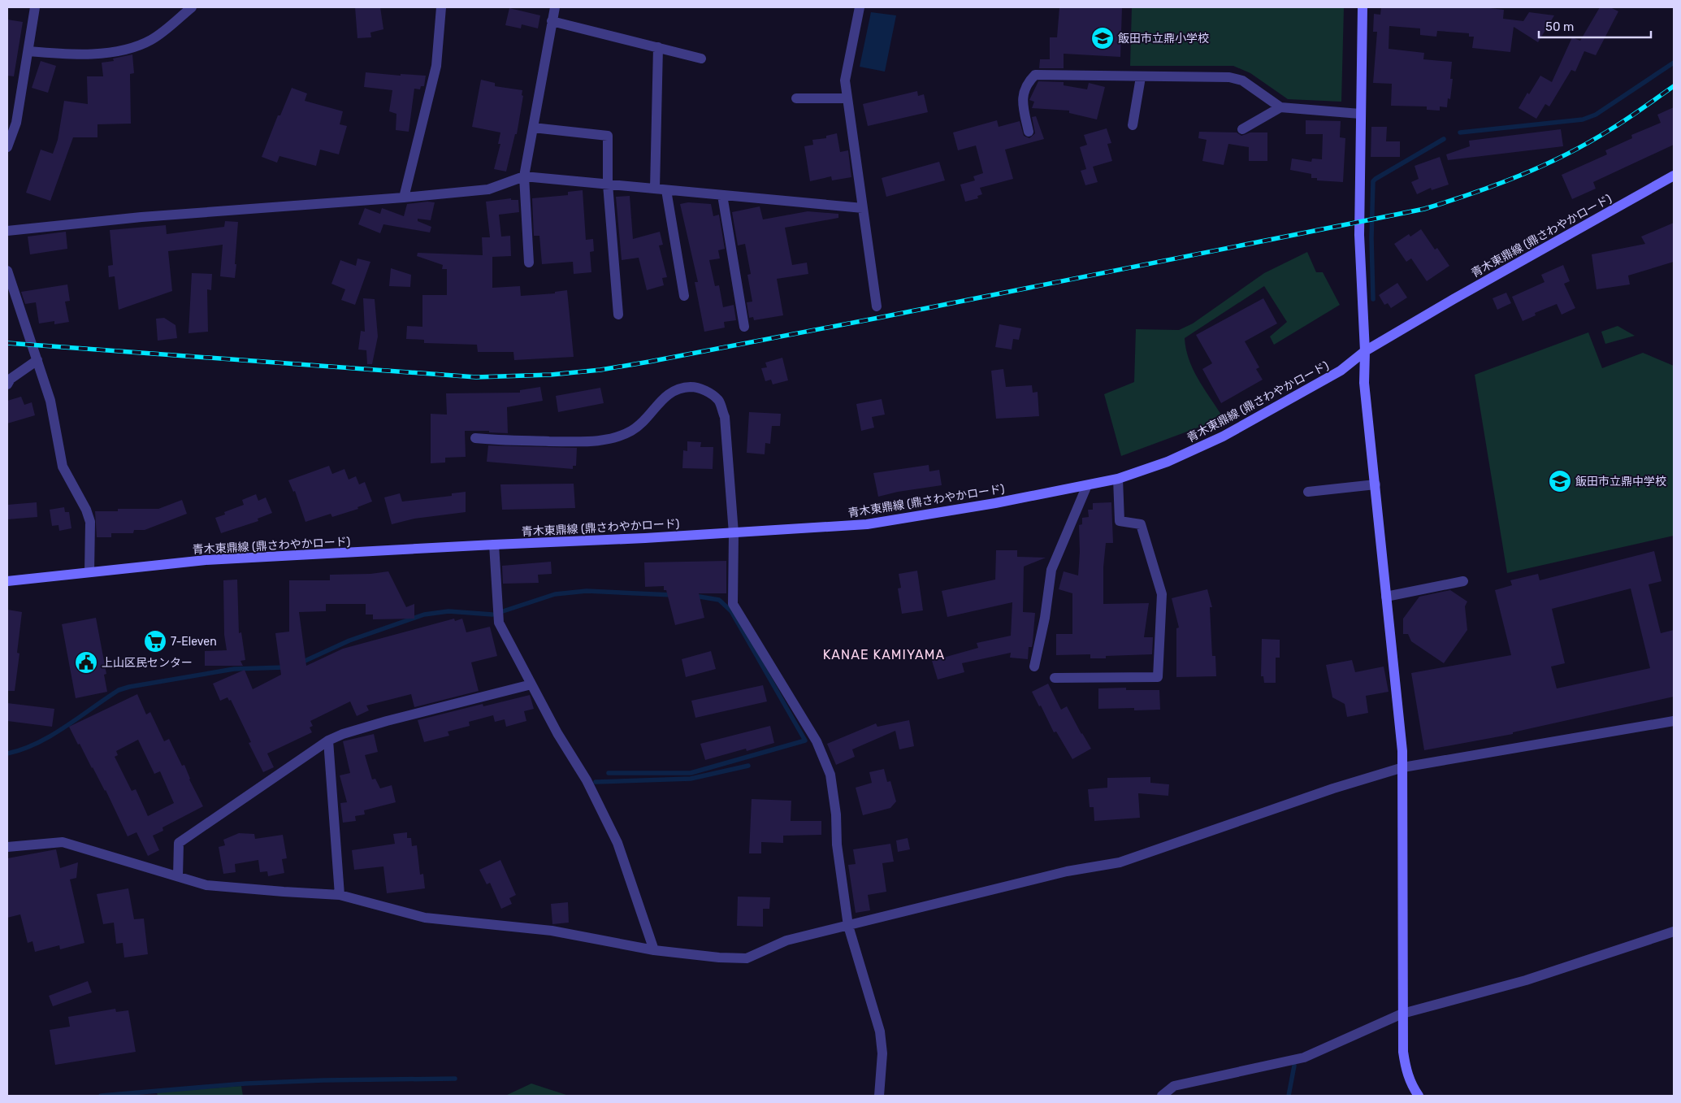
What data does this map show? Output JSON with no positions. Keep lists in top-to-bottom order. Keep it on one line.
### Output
{"streets":{"main road":["青木東鼎線 (鼎さわやかロード)"]},"districts":["KANAE KAMIYAMA"],"places":{"school or university":["飯田市立鼎小学校","飯田市立鼎中学校"],"supermarket":["7-Eleven"],"public building":["上山区民センター"]},"scale_bar":"50 m"}
